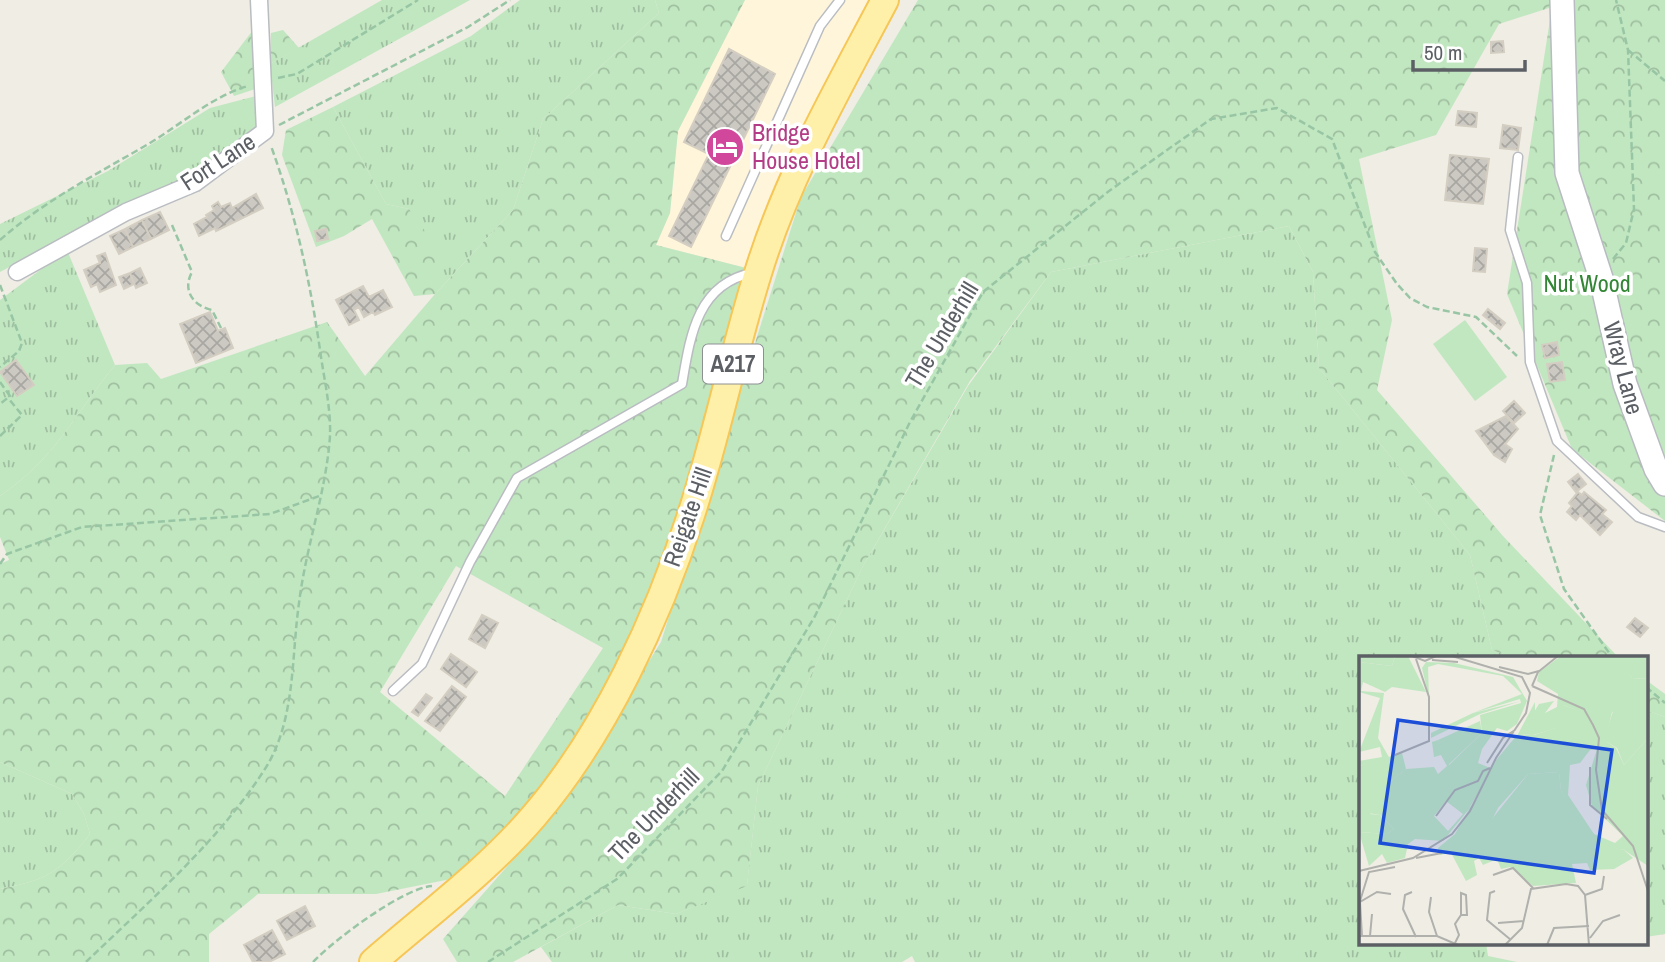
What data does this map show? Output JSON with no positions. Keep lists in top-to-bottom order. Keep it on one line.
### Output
{"streets":{"main road":["A217","Reigate Hill"],"street":["Fort Lane","Wray Lane"],"path":["The Underhill"]},"parks":["Nut Wood"],"places":{"hotel":["Bridge House Hotel"]},"scale_bar":"50 m"}
